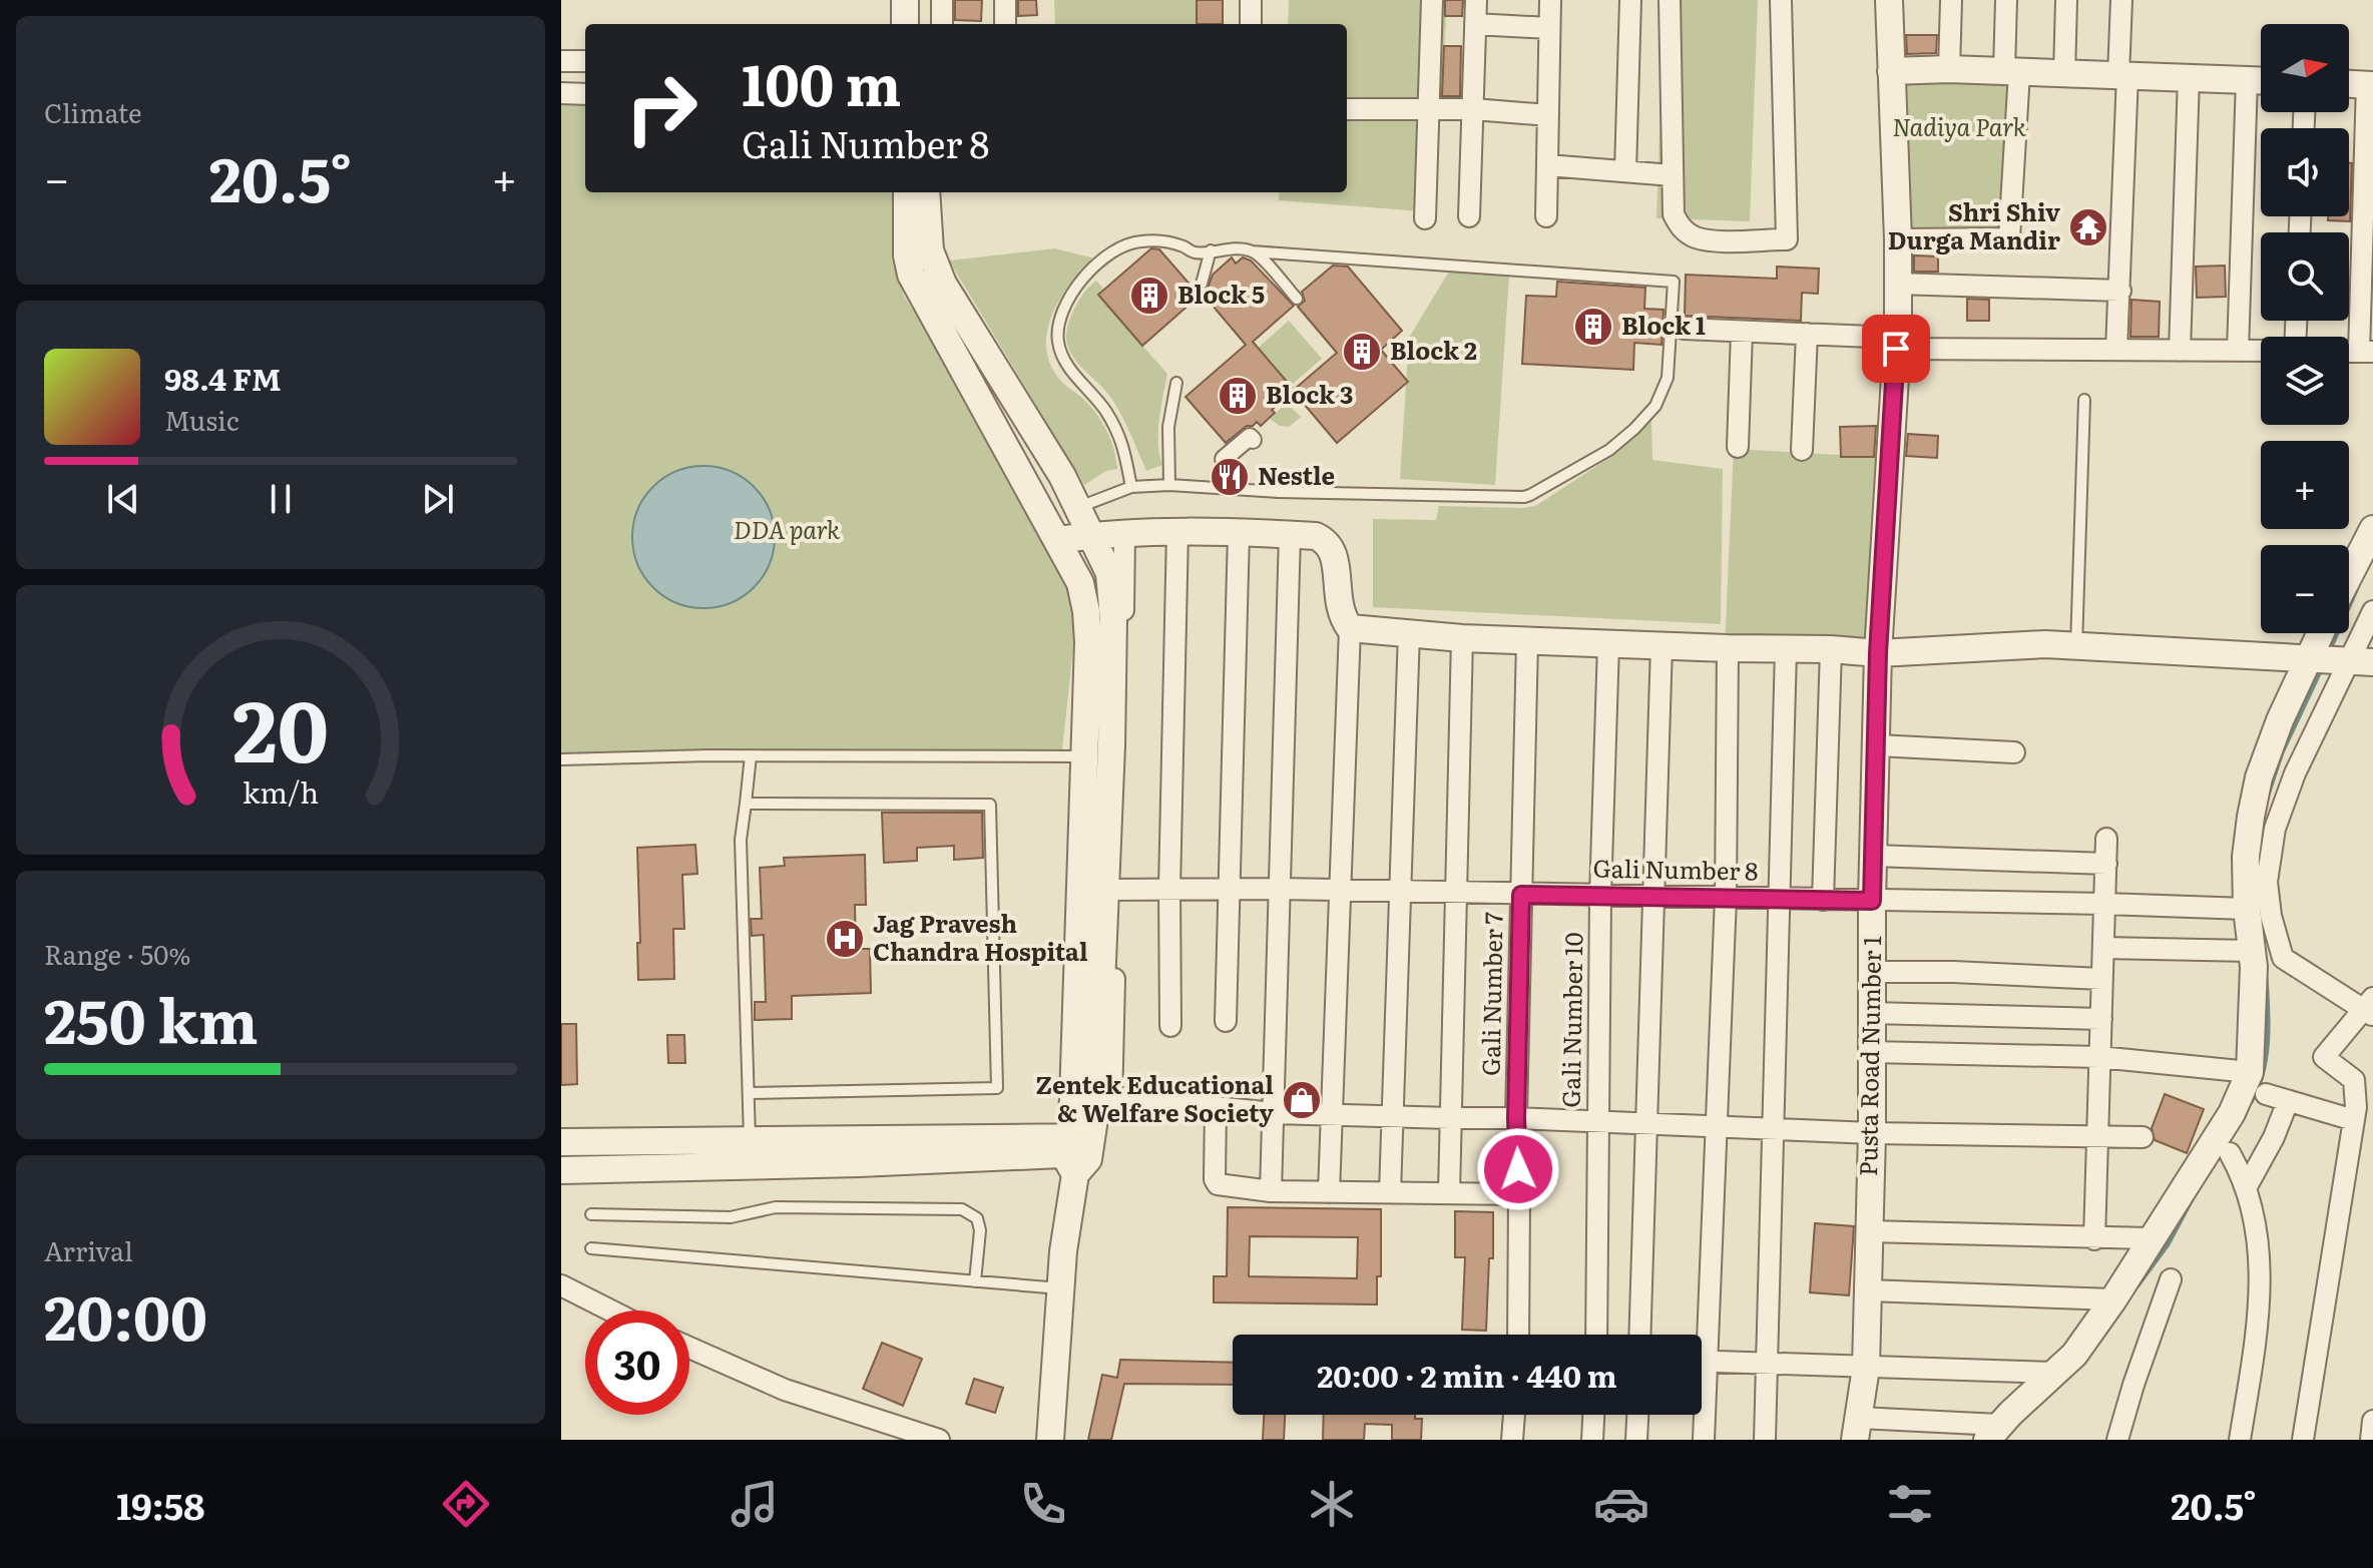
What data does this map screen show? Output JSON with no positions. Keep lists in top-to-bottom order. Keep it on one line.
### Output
{"streets":{"street":["Gali Number 8","Gali Number 7","Gali Number 10","Pusta Road Number 1"]},"crossings":[["Gali Number 8","Gali Number 7"],["Gali Number 8","Gali Number 10"],["Gali Number 8","Pusta Road Number 1"]],"parks":["Nadiya Park","DDA park"],"places":{"temple":["Shri Shiv Durga Mandir"],"building":["Block 5","Block 1","Block 2","Block 3"],"restaurant":["Nestle"],"hospital":["Jag Pravesh Chandra Hospital"],"shop":["Zentek Educational & Welfare Society"]},"north":"right","page":{"tile":["Climate",["Range · 50%","250 km"],["Arrival","20:00"]],"map_buttons":["+","−"],"turn":["100 m","Gali Number 8"],"heat":["−","20.5°","+"],"song":["98.4 FM","Music"],"limit":"30","trip":"20:00 · 2 min · 440 m","tabs":["19:58","20.5°"],"gauge":["20","km/h"]}}
